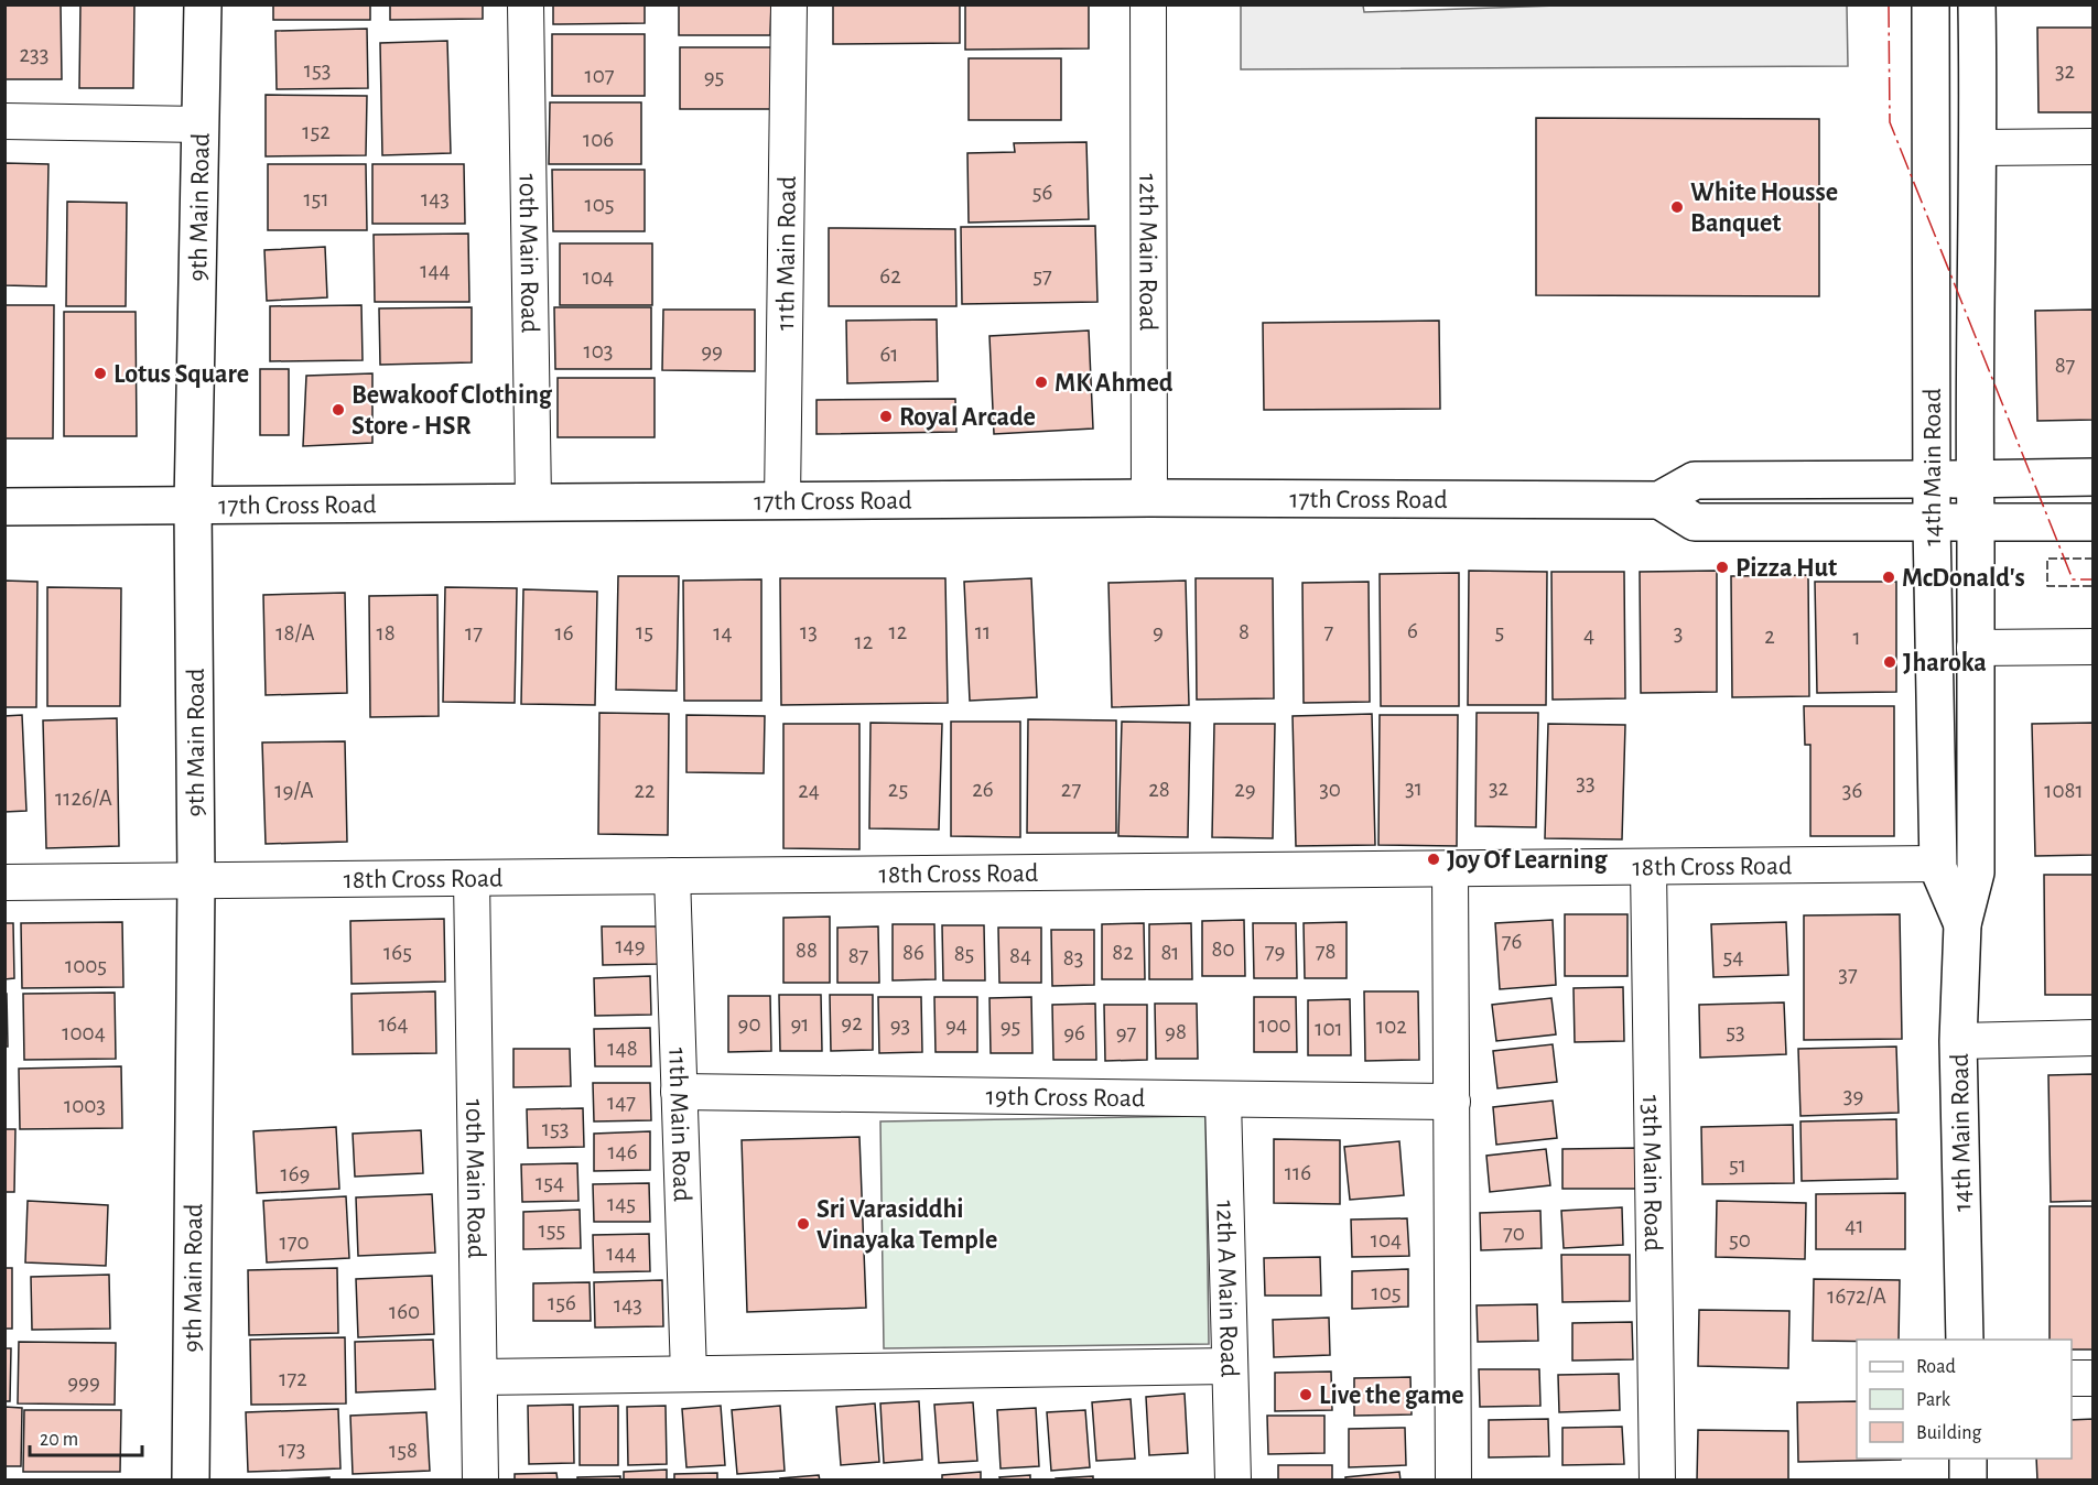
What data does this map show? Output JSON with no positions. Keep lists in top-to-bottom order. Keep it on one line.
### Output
{"streets":{"street":["9th Main Road","12th Main Road","10th Main Road","11th Main Road","14th Main Road","17th Cross Road","18th Cross Road","19th Cross Road","13th Main Road","12th A Main Road"]},"crossings":[["9th Main Road","17th Cross Road"],["9th Main Road","18th Cross Road"],["12th Main Road","17th Cross Road"],["10th Main Road","17th Cross Road"],["10th Main Road","18th Cross Road"],["11th Main Road","17th Cross Road"],["11th Main Road","18th Cross Road"],["11th Main Road","19th Cross Road"],["14th Main Road","17th Cross Road"],["14th Main Road","18th Cross Road"],["18th Cross Road","13th Main Road"],["19th Cross Road","12th A Main Road"]],"places":["White Housse Banquet","Lotus Square","MK Ahmed","Bewakoof Clothing Store - HSR","Royal Arcade","Pizza Hut","McDonald's","Jharoka","Joy Of Learning","Sri Varasiddhi Vinayaka Temple","Live the game"],"house_numbers":["233","153","32","107","95","152","106","56","151","143","105","144","62","57","104","103","99","61","87","6","15","13","12","11","9","8","7","5","18/A","18","17","16","14","3","4","2","1","12","33","31","32","25","26","27","28","29","30","19/A","22","24","36","1081","1126/A","76","149","80","88","79","78","165","86","82","81","85","87","84","54","83","1005","37","92","164","90","91","93","94","100","95","102","101","98","53","1004","96","97","148","39","147","1003","153","146","51","116","169","154","145","41","155","70","104","50","170","144","105","1672/A","156","143","160","172","999","173","158"],"legend":["Road","Park","Building"],"scale_bar":"20 m"}
